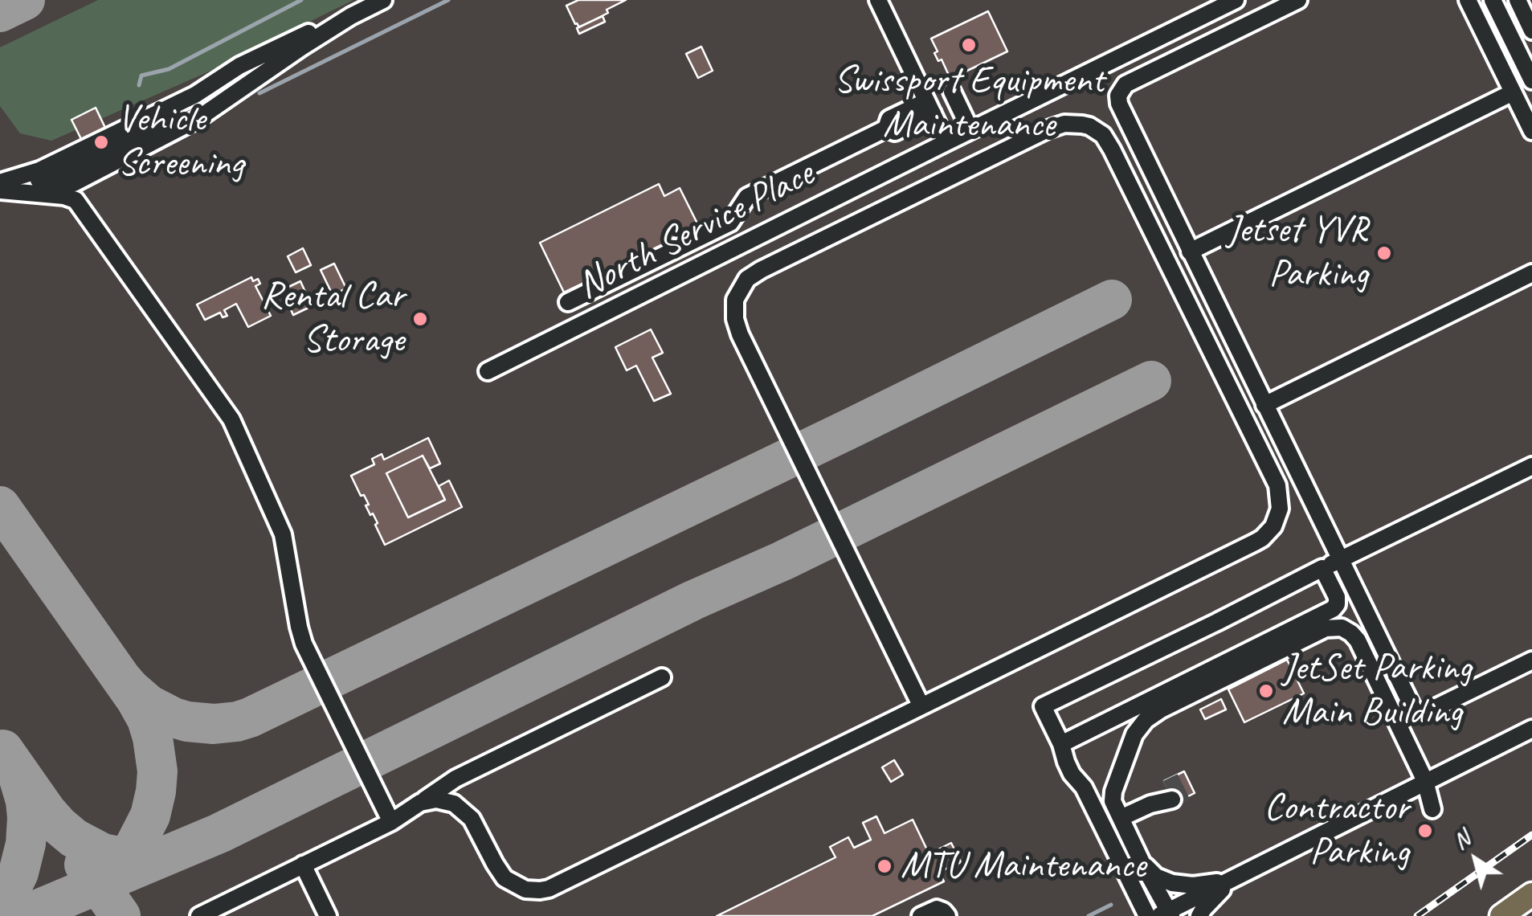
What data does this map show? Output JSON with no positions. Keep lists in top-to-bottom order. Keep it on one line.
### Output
{"streets":{"street":["North Service Place"]},"places":["Swissport Equipment Maintenance","Vehicle Screening","Jetset YVR Parking","Rental Car Storage","JetSet Parking Main Building","Contractor Parking","MTU Maintenance"],"north":"top left"}
